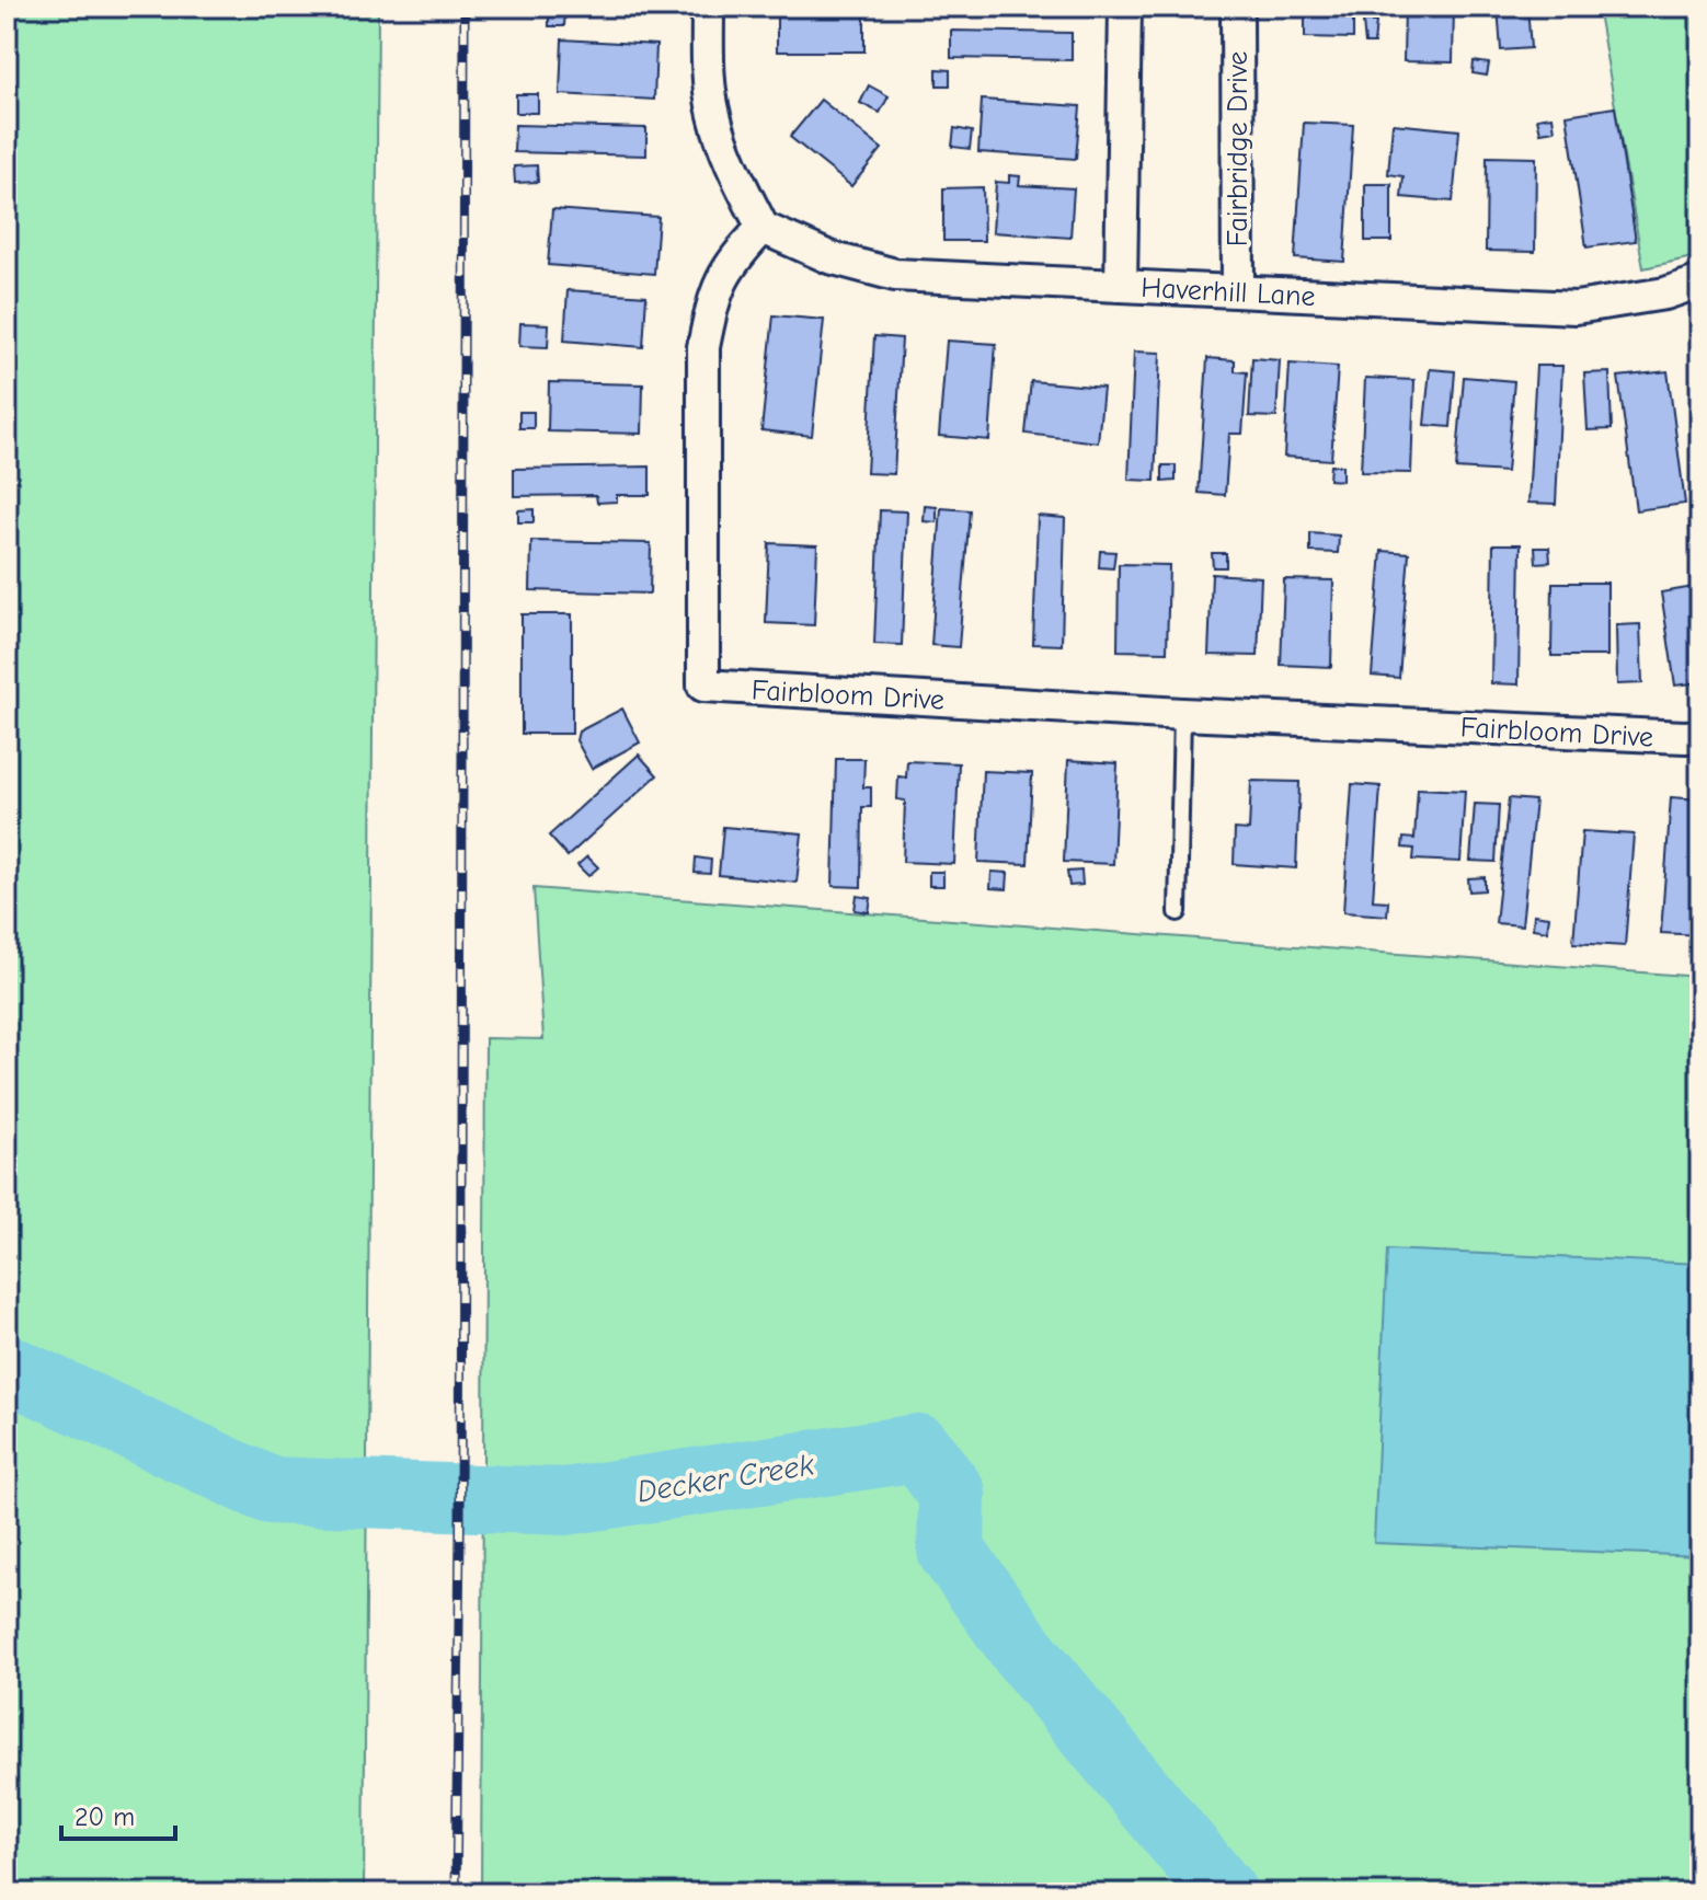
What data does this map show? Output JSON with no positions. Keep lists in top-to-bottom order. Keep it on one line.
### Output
{"streets":{"street":["Fairbridge Drive","Haverhill Lane","Fairbloom Drive"]},"crossings":[["Fairbridge Drive","Haverhill Lane"],["Haverhill Lane","Fairbloom Drive"]],"water":["Decker Creek"],"scale_bar":"20 m"}
